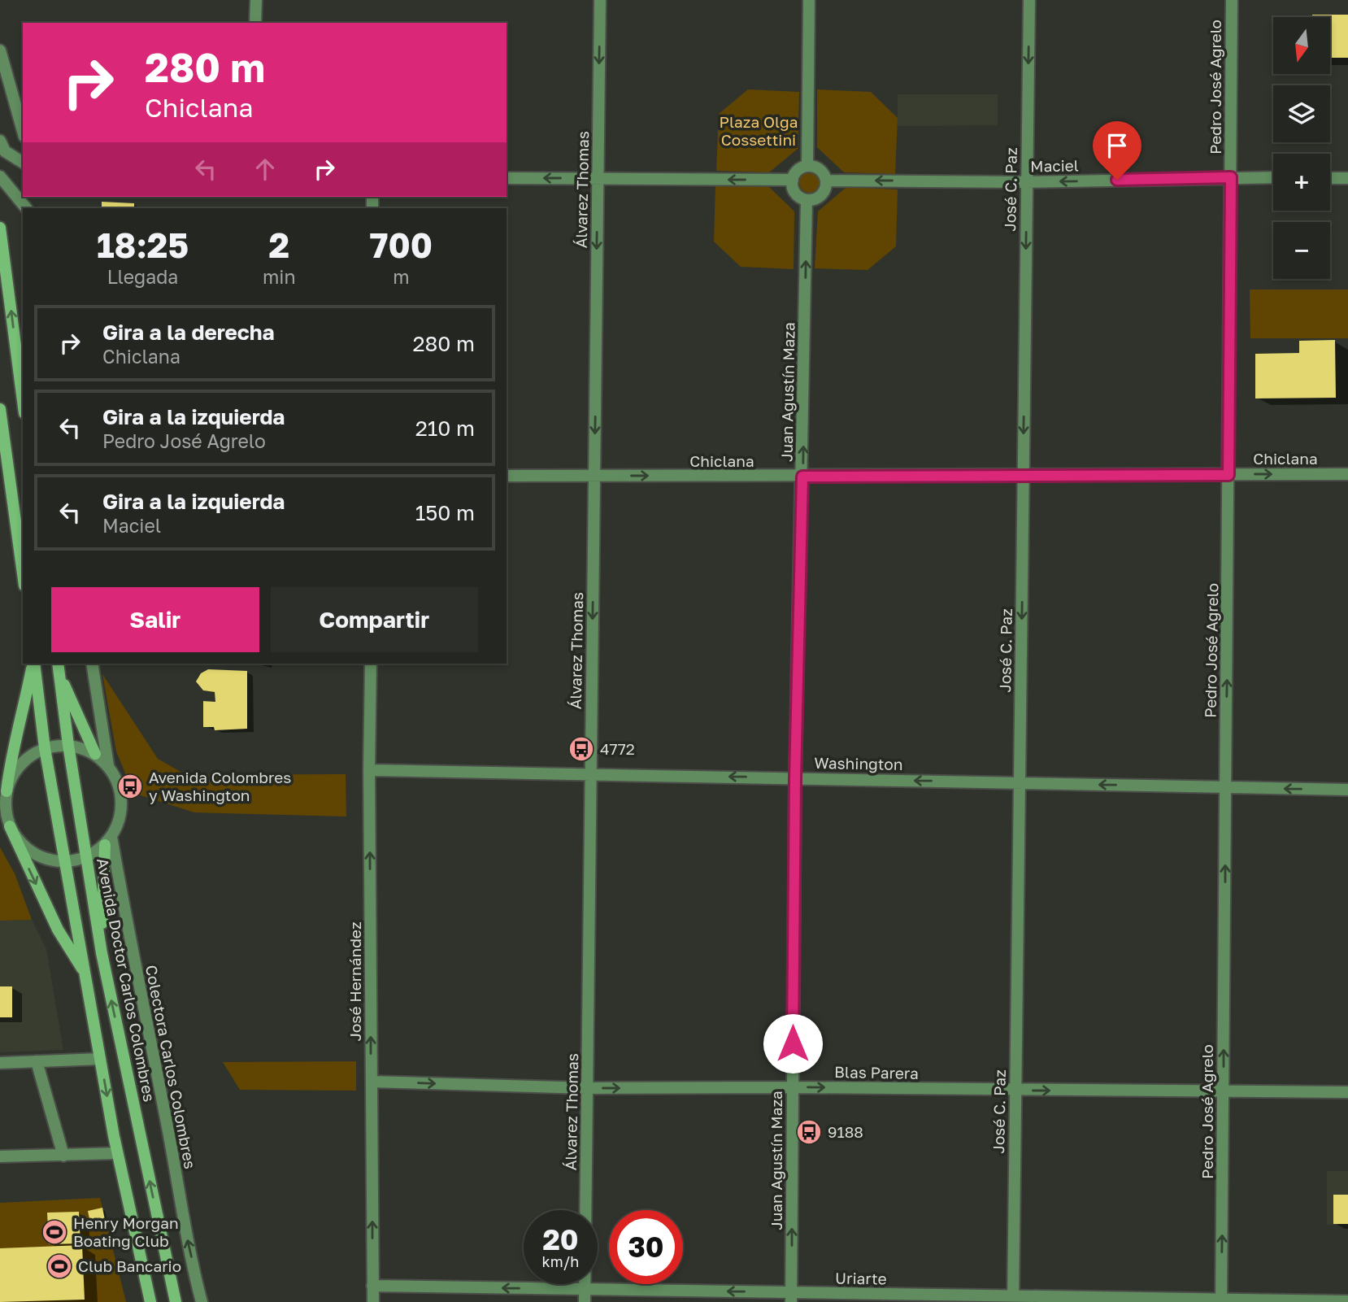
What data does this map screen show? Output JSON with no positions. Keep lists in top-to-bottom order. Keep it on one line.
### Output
{"streets":{"main road":["Avenida Doctor Carlos Colombres"],"street":["Pedro José Agrelo","Maciel","Álvarez Thomas","José C. Paz","Juan Agustín Maza","Chiclana","Washington","José Hernández","Colectora Carlos Colombres","Blas Parera","Uriarte"]},"crossings":[["Pedro José Agrelo","Maciel"],["Pedro José Agrelo","Chiclana"],["Pedro José Agrelo","Washington"],["Pedro José Agrelo","Blas Parera"],["Pedro José Agrelo","Uriarte"],["Maciel","José C. Paz"],["Maciel","Juan Agustín Maza"],["Álvarez Thomas","Chiclana"],["Álvarez Thomas","Washington"],["Álvarez Thomas","Blas Parera"],["Álvarez Thomas","Uriarte"],["José C. Paz","Chiclana"],["José C. Paz","Washington"],["José C. Paz","Blas Parera"],["José C. Paz","Uriarte"],["Juan Agustín Maza","Chiclana"],["Juan Agustín Maza","Washington"],["Juan Agustín Maza","Blas Parera"],["Juan Agustín Maza","Uriarte"],["Washington","José Hernández"],["José Hernández","Blas Parera"],["José Hernández","Uriarte"]],"one_way":["Pedro José Agrelo","Maciel","Álvarez Thomas","José C. Paz","Juan Agustín Maza","Chiclana","Washington","José Hernández","Colectora Carlos Colombres","Blas Parera","Uriarte"],"parks":["Plaza Olga Cossettini"],"places":{"bus stop":["4772","Avenida Colombres y Washington","9188"],"sports":["Henry Morgan Boating Club","Club Bancario"]},"north":"bottom","page":{"map_buttons":["+","−"],"turn":["280 m","Chiclana"],"eta":["18:25","Llegada","2","min","700","m"],"list":[{"name":"Gira a la derecha","note":"Chiclana","value":"280 m"},{"name":"Gira a la izquierda","note":"Pedro José Agrelo","value":"210 m"},{"name":"Gira a la izquierda","note":"Maciel","value":"150 m"}],"buttons":["Salir","Compartir"],"speed":"20 km/h","limit":"30"}}
